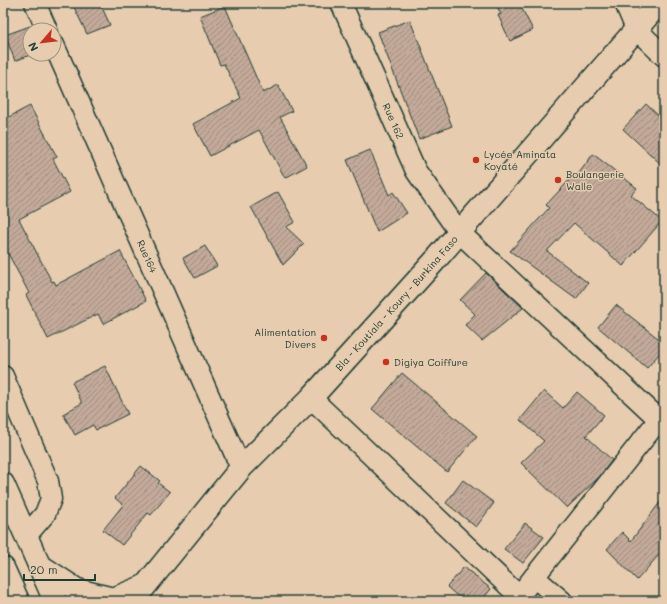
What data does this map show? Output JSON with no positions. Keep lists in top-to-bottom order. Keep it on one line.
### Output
{"streets":{"main road":["Bla - Koutiala - Koury - Burkina Faso"],"street":["Rue 162","Rue164"]},"crossings":[["Rue 162","Bla - Koutiala - Koury - Burkina Faso"],["Rue164","Bla - Koutiala - Koury - Burkina Faso"]],"places":["Lycée Aminata Koyaté","Boulangerie Walle","Alimentation Divers","Digiya Coiffure"],"scale_bar":"20 m","north":"bottom left"}
